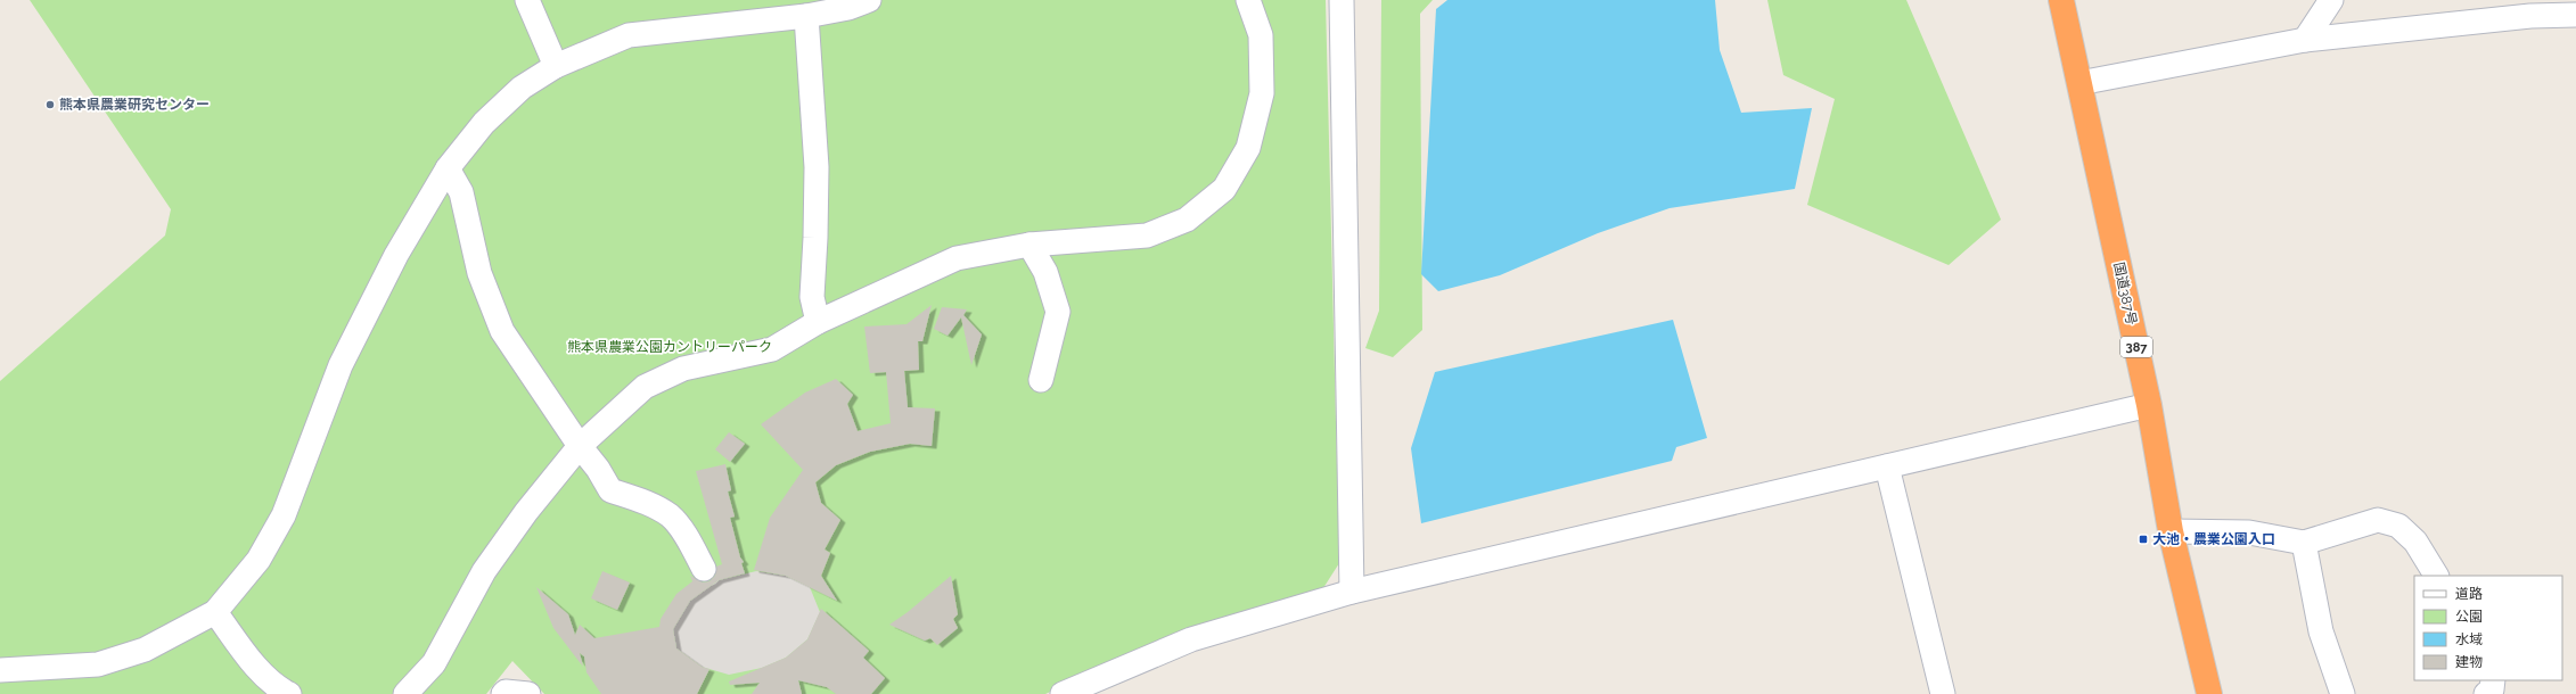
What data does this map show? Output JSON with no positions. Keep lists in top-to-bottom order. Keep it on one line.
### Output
{"streets":{"highway":["国道387号","387"]},"parks":["熊本県農業公園カントリーパーク"],"places":{"other":["熊本県農業研究センター"],"transit":["大池・農業公園入口"]},"legend":["道路","公園","水域","建物"]}
